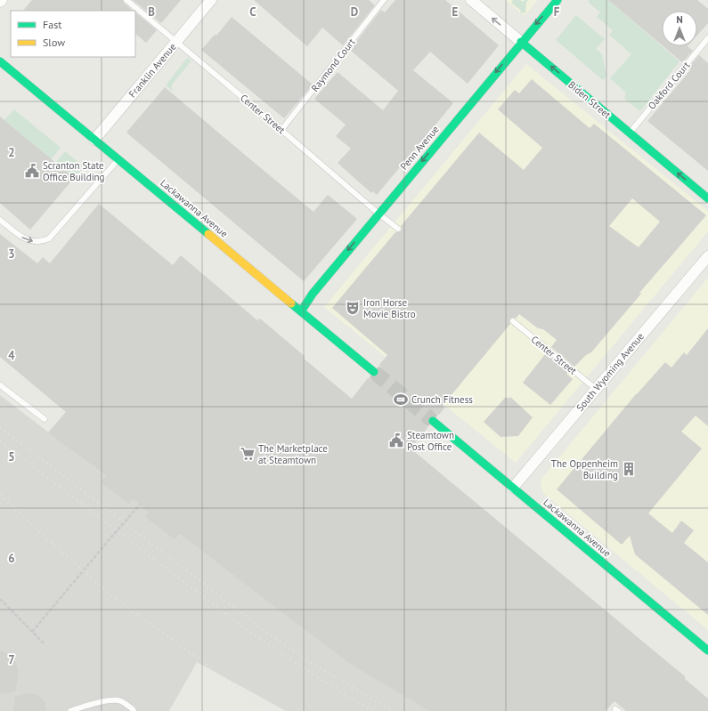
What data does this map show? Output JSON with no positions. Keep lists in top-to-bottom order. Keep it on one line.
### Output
{"streets":{"main road":["Biden Street","Penn Avenue","Lackawanna Avenue"],"street":["Franklin Avenue","South Wyoming Avenue"],"lane":["Raymond Court","Oakford Court","Center Street"]},"crossings":[["Raymond Court","Center Street"],["Franklin Avenue","Center Street"],["Franklin Avenue","Lackawanna Avenue"],["Oakford Court","Biden Street"],["Biden Street","Penn Avenue"],["Center Street","Penn Avenue"],["Center Street","South Wyoming Avenue"],["Penn Avenue","Lackawanna Avenue"],["Lackawanna Avenue","South Wyoming Avenue"]],"one_way":["Biden Street","Penn Avenue"],"places":{"public building":["Scranton State Office Building","Steamtown Post Office"],"theatre":["Iron Horse Movie Bistro"],"sports":["Crunch Fitness"],"supermarket":["The Marketplace at Steamtown"],"building":["The Oppenheim Building"]},"legend":["Fast","Slow"],"north":"top","grid":{"columns":["B","C","D","E","F"],"rows":["2","3","4","5","6","7"]}}
